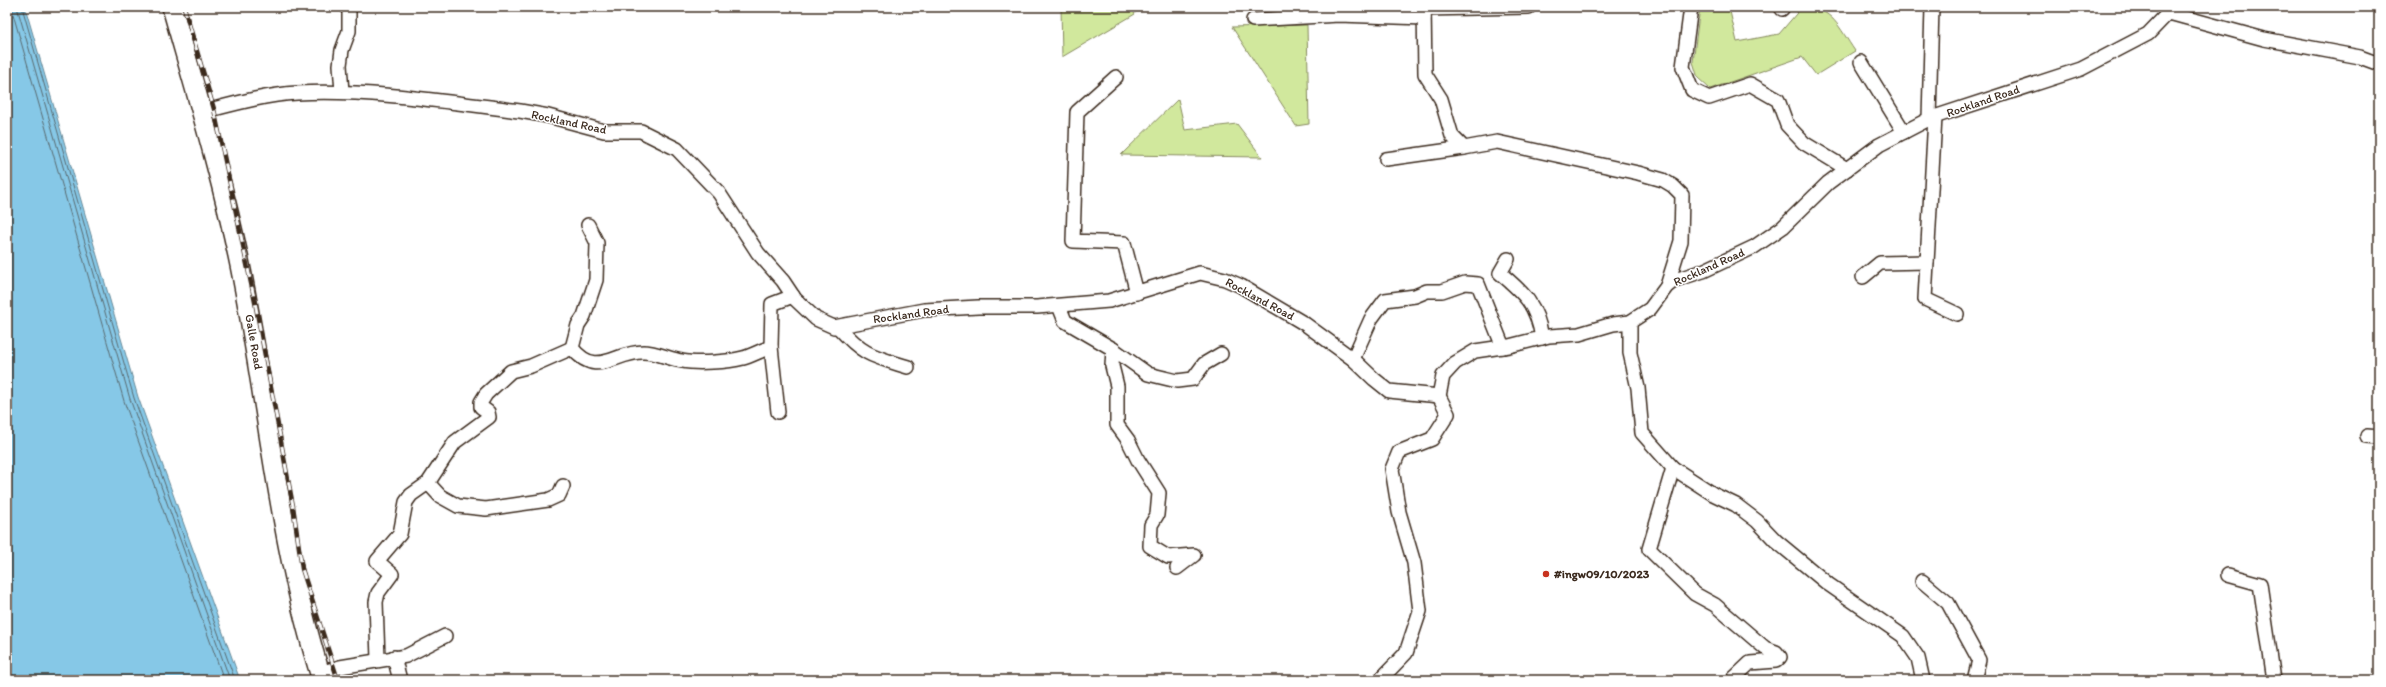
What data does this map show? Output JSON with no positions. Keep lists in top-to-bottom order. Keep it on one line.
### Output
{"streets":{"highway":["Galle Road"],"street":["Rockland Road"]},"crossings":[["Rockland Road","Galle Road"]],"places":["#ingw09/10/2023"]}
